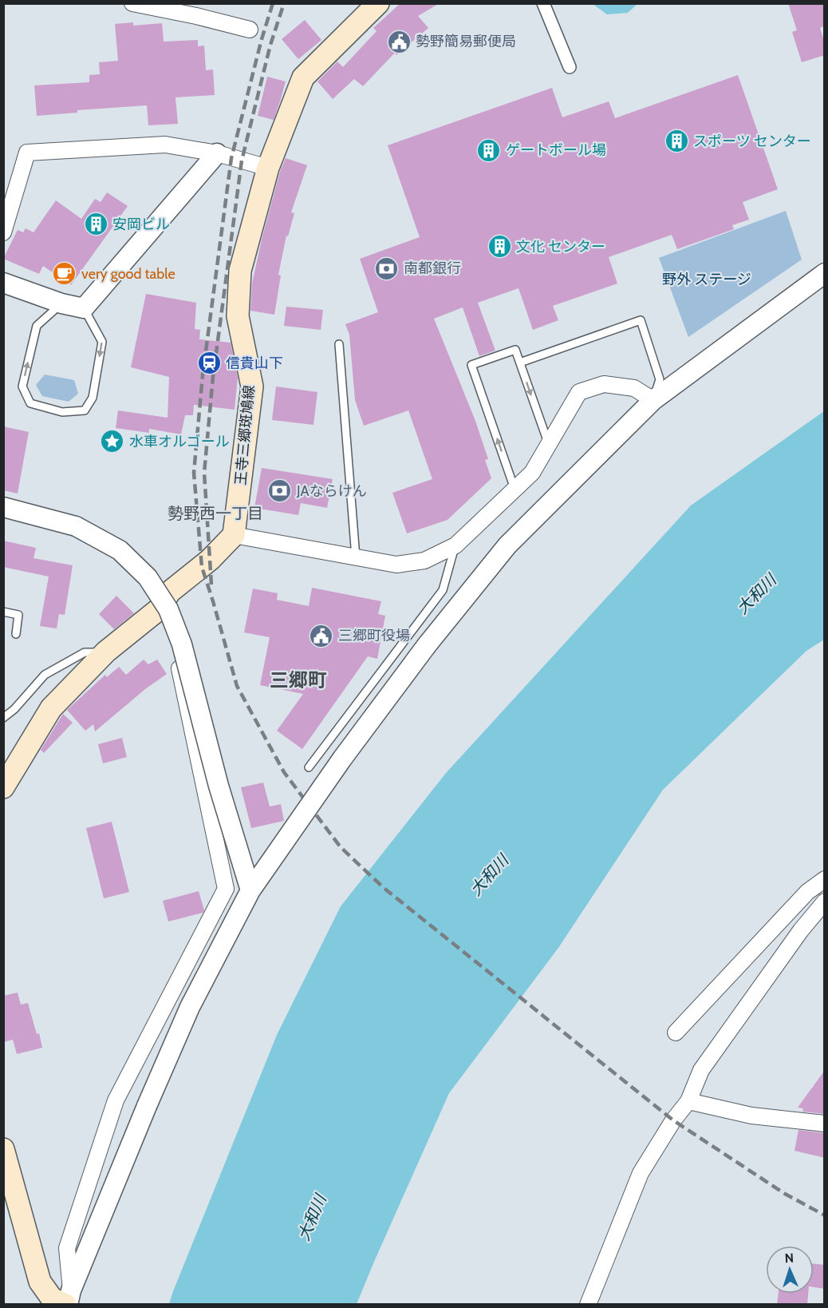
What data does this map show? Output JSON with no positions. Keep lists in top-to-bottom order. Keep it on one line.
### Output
{"streets":{"main road":["王寺三郷斑鳩線"]},"districts":["勢野西一丁目","三郷町"],"water":["大和川"],"parks":["野外 ステージ"],"places":{"public building":["勢野簡易郵便局","三郷町役場"],"building":["スポーツ センター","ゲートボール場","安岡ビル","文化 センター"],"bank":["南都銀行","JAならけん"],"cafe":["very good table"],"station":["信貴山下"],"place":["水車オルゴール"]},"north":"top"}
